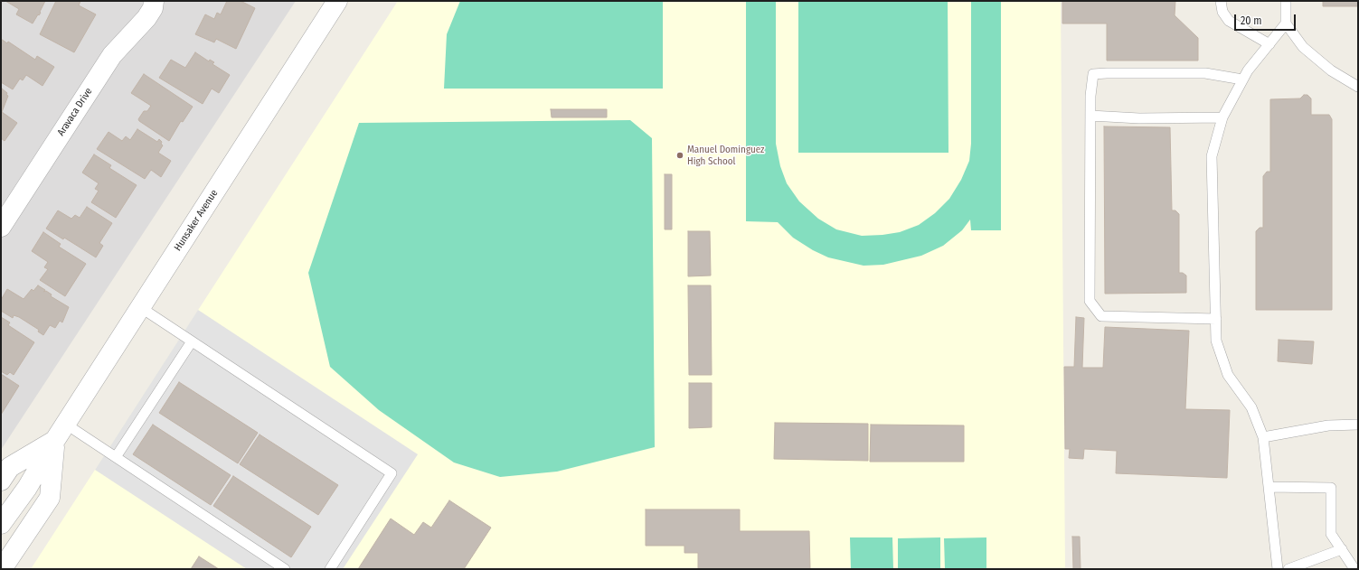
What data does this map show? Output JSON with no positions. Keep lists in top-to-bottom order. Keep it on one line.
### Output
{"streets":{"street":["Aravaca Drive","Hunsaker Avenue"]},"places":["Manuel Dominguez High School"],"scale_bar":"20 m"}
